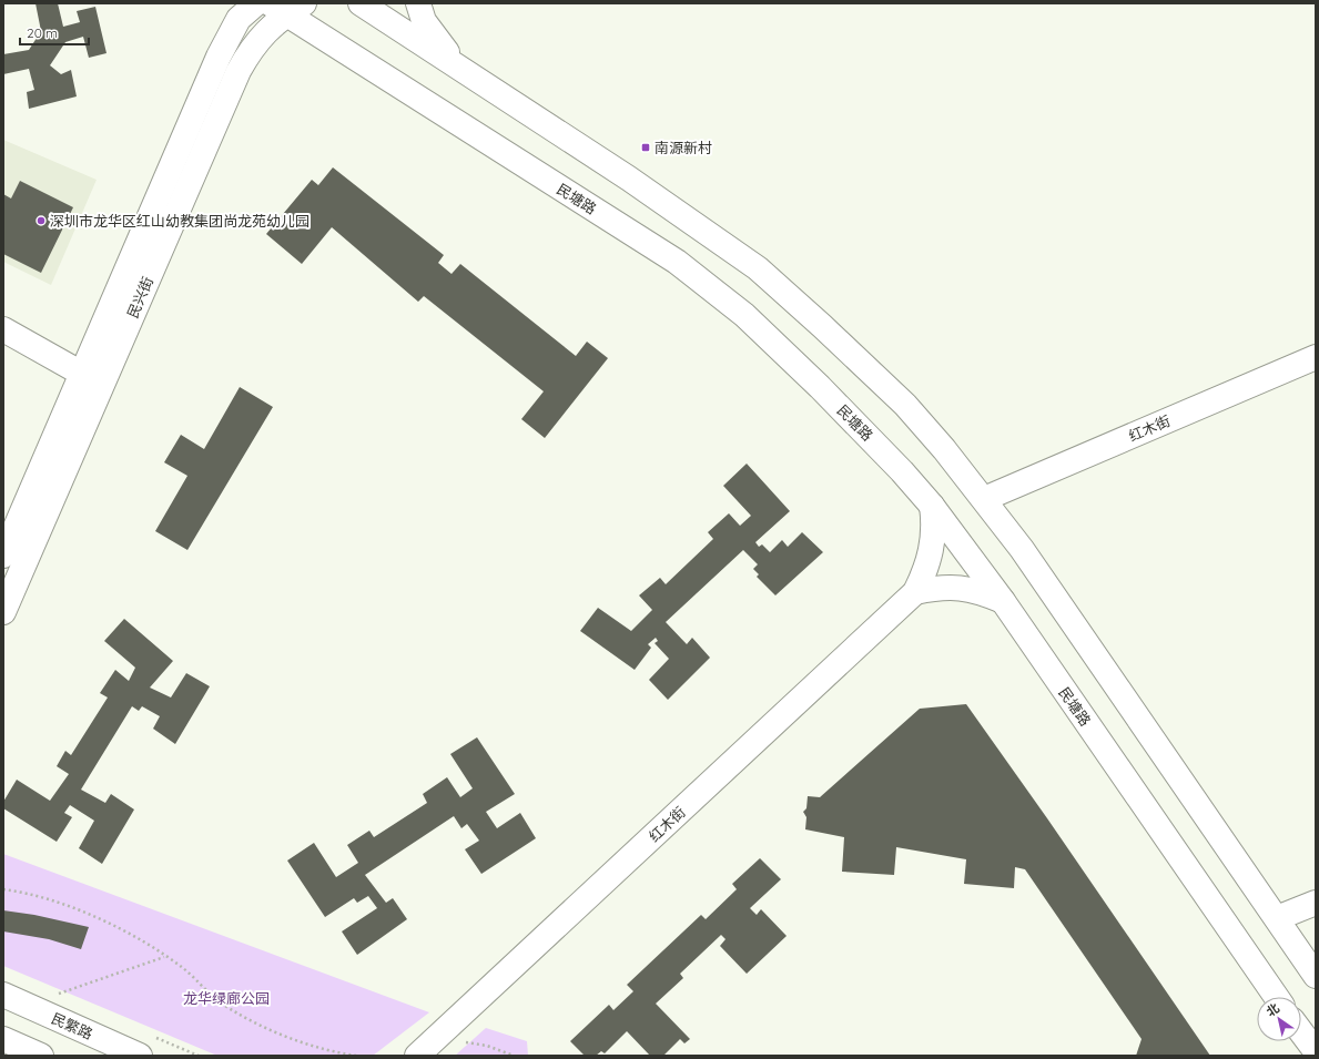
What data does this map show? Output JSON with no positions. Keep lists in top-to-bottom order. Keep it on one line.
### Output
{"streets":{"main road":["民塘路","民兴街","红木街","民繁路"]},"crossings":[["民塘路","民兴街"],["民塘路","红木街"]],"parks":["龙华绿廊公园"],"places":{"transit":["南源新村"],"other":["深圳市龙华区红山幼教集团尚龙苑幼儿园"]},"scale_bar":"20 m","north":"top left"}
